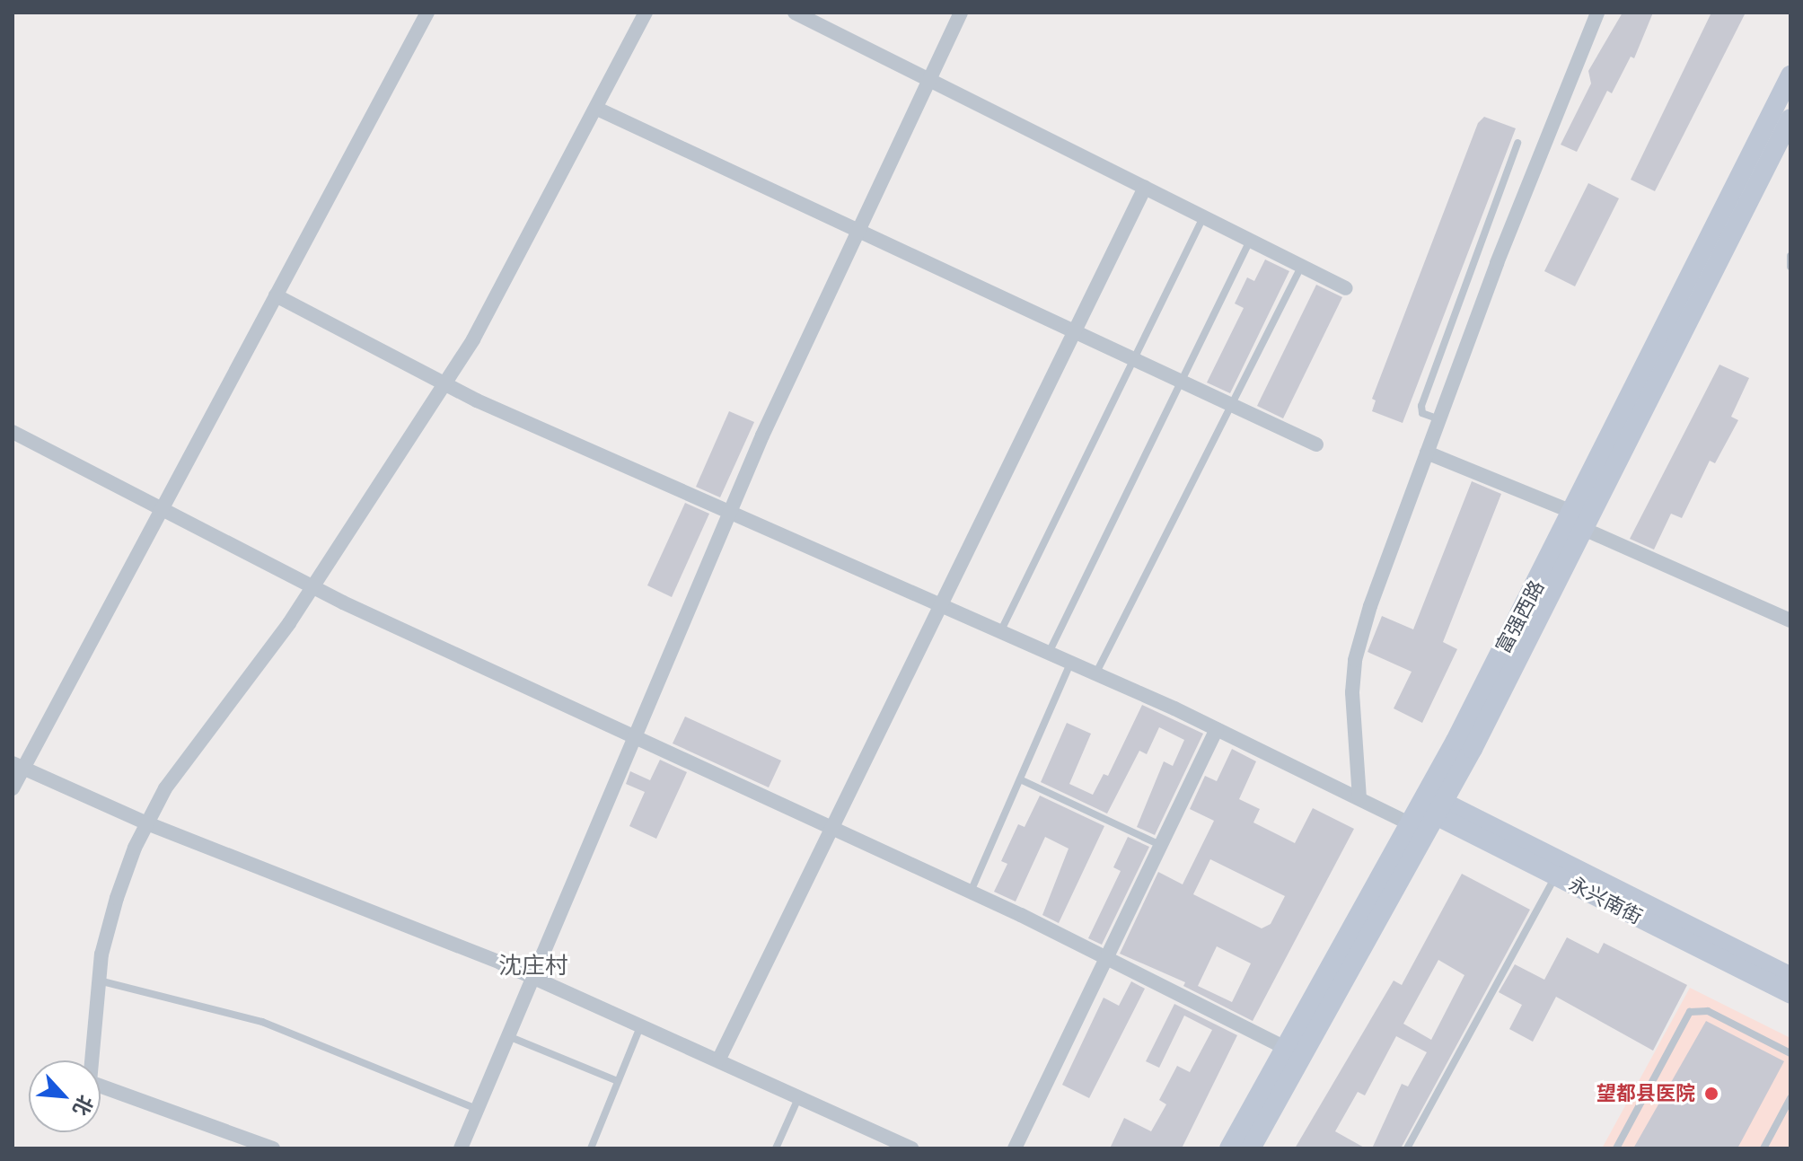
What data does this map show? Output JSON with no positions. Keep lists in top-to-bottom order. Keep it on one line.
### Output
{"streets":{"main road":["富强西路","永兴南街"]},"crossings":[["富强西路","永兴南街"]],"districts":["沈庄村"],"places":["望都县医院"],"north":"bottom right"}
